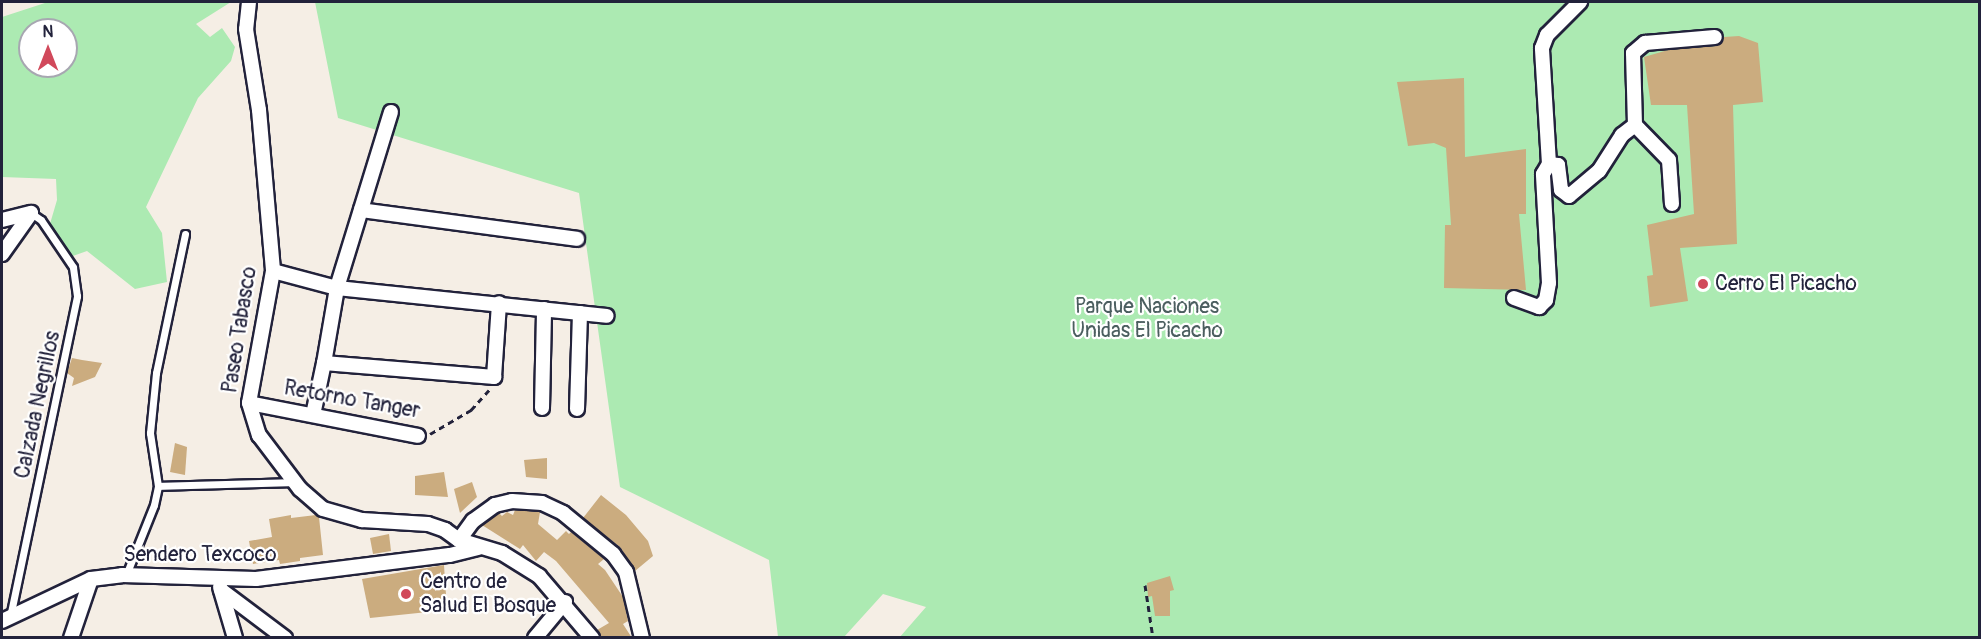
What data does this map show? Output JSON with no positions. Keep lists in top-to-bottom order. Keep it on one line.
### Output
{"streets":{"street":["Paseo Tabasco","Retorno Tanger","Sendero Texcoco"],"lane":["Calzada Negrillos"]},"crossings":[["Paseo Tabasco","Retorno Tanger"],["Paseo Tabasco","Sendero Texcoco"],["Calzada Negrillos","Sendero Texcoco"]],"parks":["Parque Naciones Unidas El Picacho"],"places":["Cerro El Picacho","Centro de Salud El Bosque"],"north":"top"}
